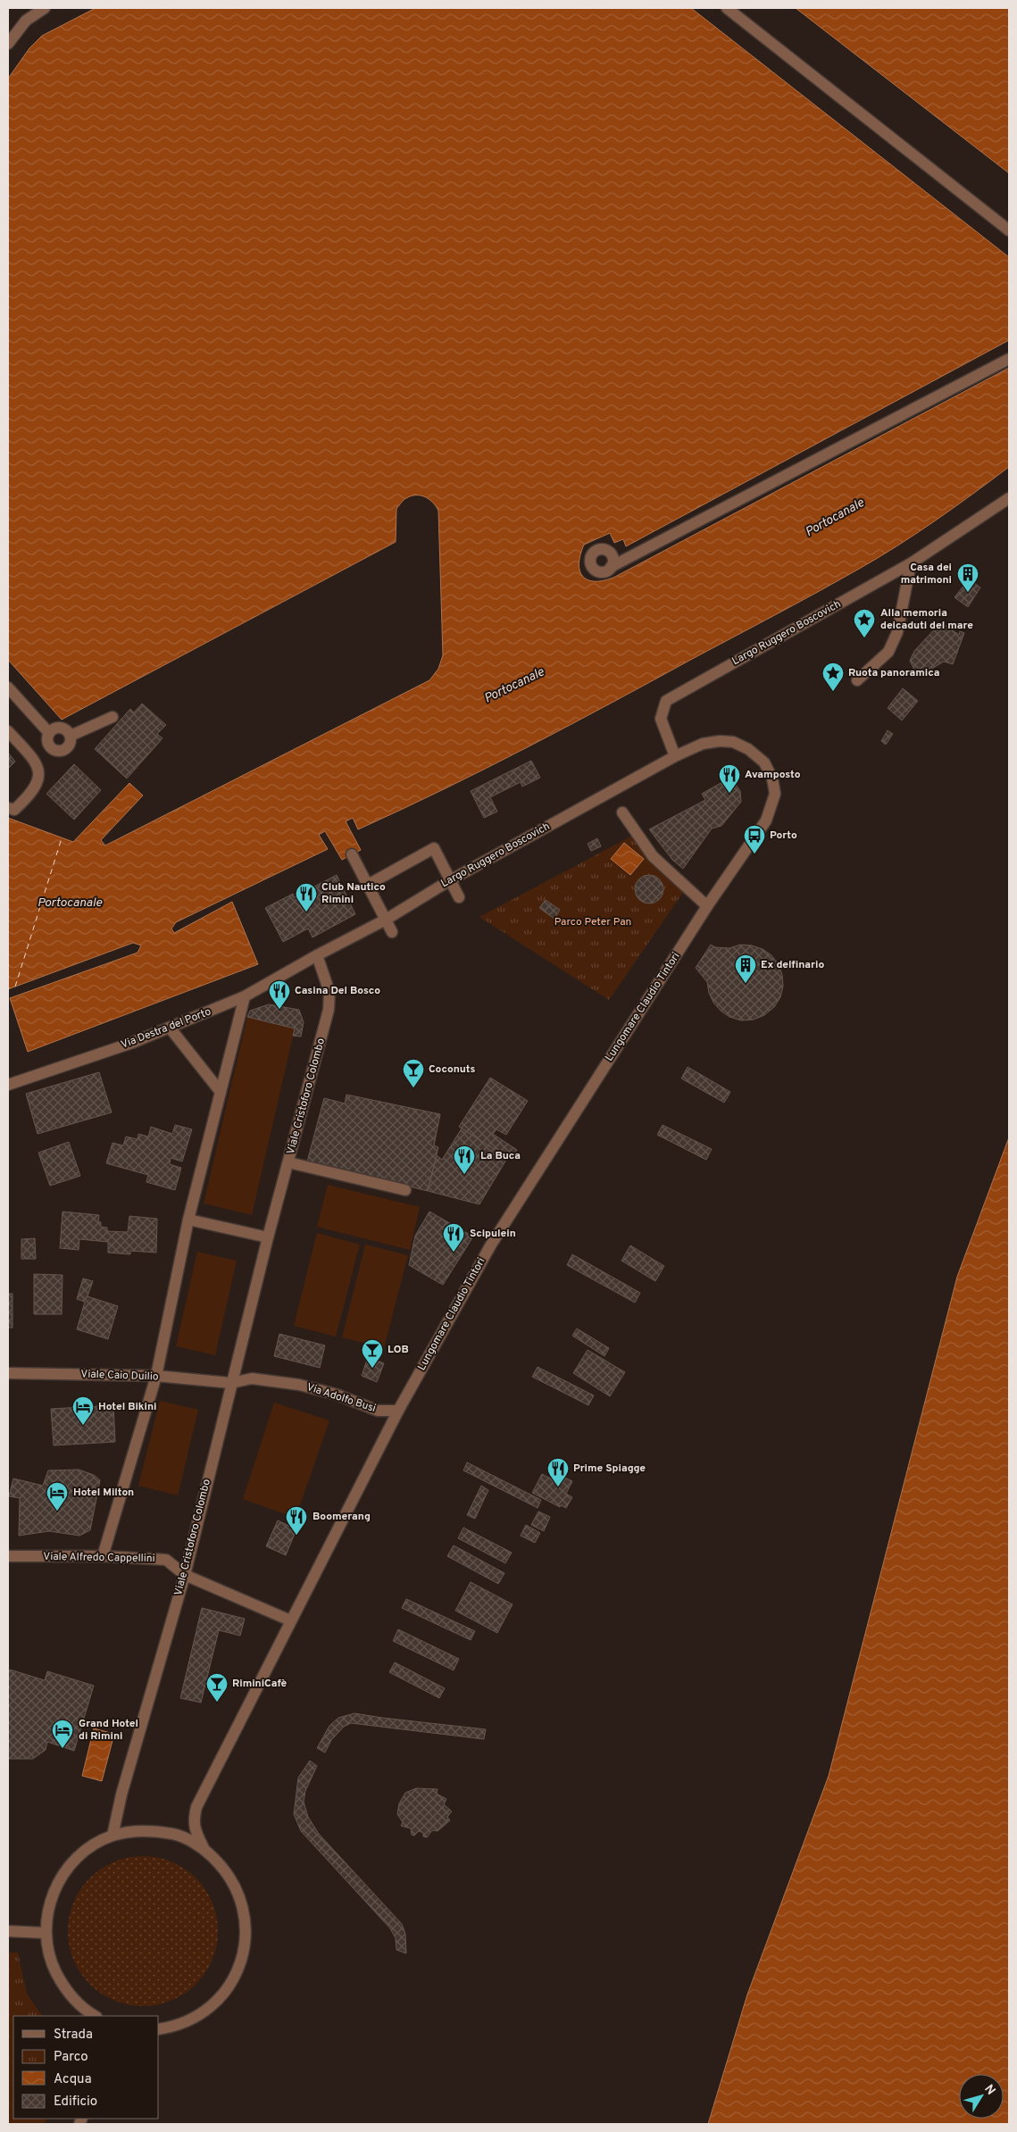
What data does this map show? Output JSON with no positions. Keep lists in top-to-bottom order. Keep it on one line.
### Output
{"streets":{"street":["Largo Ruggero Boscovich","Lungomare Claudio Tintori","Via Destra del Porto","Viale Cristoforo Colombo","Viale Caio Duilio","Via Adolfo Busi","Viale Alfredo Cappellini"]},"crossings":[["Largo Ruggero Boscovich","Lungomare Claudio Tintori"],["Largo Ruggero Boscovich","Via Destra del Porto"],["Largo Ruggero Boscovich","Viale Cristoforo Colombo"],["Lungomare Claudio Tintori","Via Adolfo Busi"],["Lungomare Claudio Tintori","Viale Alfredo Cappellini"],["Via Destra del Porto","Viale Cristoforo Colombo"],["Viale Cristoforo Colombo","Viale Caio Duilio"],["Viale Cristoforo Colombo","Via Adolfo Busi"],["Viale Cristoforo Colombo","Viale Alfredo Cappellini"],["Viale Caio Duilio","Via Adolfo Busi"]],"water":["Portocanale"],"parks":["Parco Peter Pan"],"places":{"building":["Casa dei matrimoni","Ex delfinario"],"place":["Alla memoria deicaduti del mare","Ruota panoramica"],"restaurant":["Avamposto","Club Nautico Rimini","Casina Del Bosco","La Buca","Scipulein","Prime Spiagge","Boomerang"],"bus stop":["Porto"],"bar":["Coconuts","LOB","RiminiCafè"],"hotel":["Hotel Bikini","Hotel Milton","Grand Hotel di Rimini"]},"legend":["Strada","Parco","Acqua","Edificio"],"north":"top right"}
